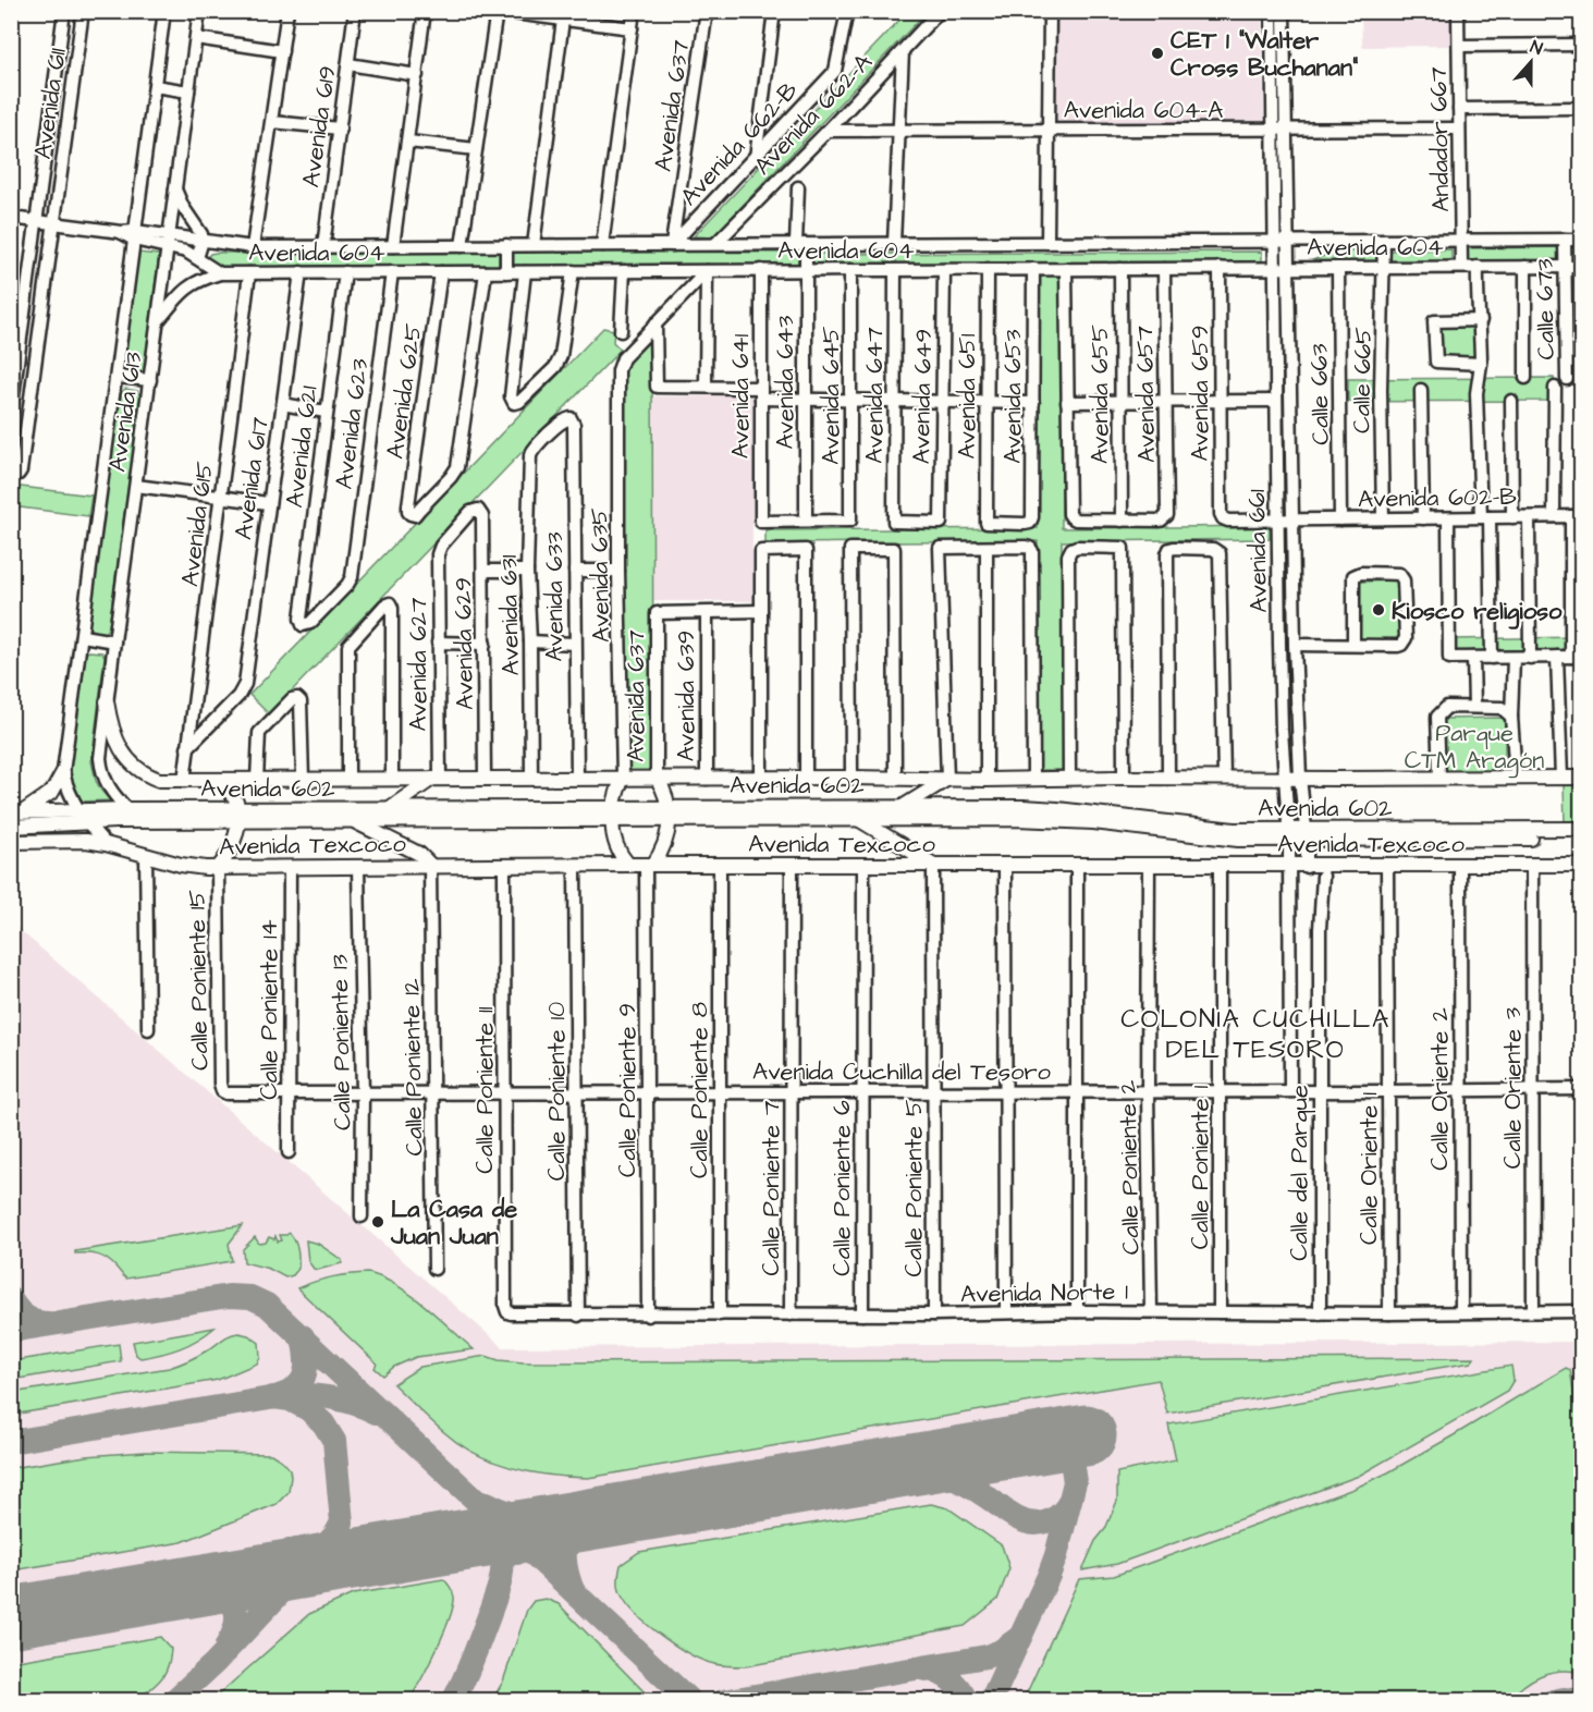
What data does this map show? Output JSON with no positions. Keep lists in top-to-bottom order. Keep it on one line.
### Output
{"streets":{"main road":["Avenida 602","Avenida Texcoco"],"street":["Avenida 611","Avenida 637","Avenida 604-A","Avenida 662-A","Avenida 619","Andador 667","Avenida 662-B","Avenida 604","Calle 673","Calle 665","Avenida 643","Avenida 625","Avenida 659","Avenida 655","Avenida 657","Calle 663","Avenida 645","Avenida 647","Avenida 641","Avenida 649","Avenida 651","Avenida 653","Avenida 613","Avenida 623","Avenida 621","Avenida 617","Avenida 602-B","Avenida 615","Avenida 661","Avenida 635","Avenida 633","Avenida 631","Avenida 629","Avenida 627","Avenida 639","Calle Poniente 15","Calle Poniente 14","Calle Poniente 13","Calle Poniente 12","Avenida Cuchilla del Tesoro","Calle Oriente 3","Calle Oriente 2","Calle Poniente 11","Calle Poniente 9","Calle Poniente 8","Calle Poniente 10","Calle Poniente 2","Calle Poniente 1","Calle Oriente 1","Calle del Parque","Calle Poniente 7","Calle Poniente 6","Calle Poniente 5","Avenida Norte 1"]},"crossings":[["Avenida 611","Avenida 604"],["Avenida 637","Avenida 662-B"],["Avenida 637","Avenida 604"],["Avenida 637","Avenida 639"],["Avenida 637","Avenida 602"],["Avenida 604-A","Avenida 662-A"],["Avenida 604-A","Andador 667"],["Avenida 604-A","Avenida 661"],["Avenida 662-A","Avenida 604"],["Avenida 619","Avenida 604"],["Andador 667","Avenida 604"],["Avenida 662-B","Avenida 604"],["Avenida 604","Calle 673"],["Avenida 604","Calle 665"],["Avenida 604","Avenida 643"],["Avenida 604","Avenida 625"],["Avenida 604","Avenida 659"],["Avenida 604","Avenida 655"],["Avenida 604","Avenida 657"],["Avenida 604","Calle 663"],["Avenida 604","Avenida 645"],["Avenida 604","Avenida 647"],["Avenida 604","Avenida 641"],["Avenida 604","Avenida 649"],["Avenida 604","Avenida 651"],["Avenida 604","Avenida 653"],["Avenida 604","Avenida 613"],["Avenida 604","Avenida 623"],["Avenida 604","Avenida 621"],["Avenida 604","Avenida 617"],["Avenida 604","Avenida 615"],["Avenida 604","Avenida 661"],["Calle 673","Avenida 602-B"],["Calle 665","Avenida 602-B"],["Avenida 643","Avenida 645"],["Avenida 643","Avenida 641"],["Avenida 659","Avenida 602-B"],["Avenida 655","Avenida 657"],["Calle 663","Avenida 602-B"],["Avenida 645","Avenida 641"],["Avenida 647","Avenida 649"],["Avenida 651","Avenida 653"],["Avenida 613","Avenida 602"],["Avenida 623","Avenida 621"],["Avenida 617","Avenida 615"],["Avenida 602-B","Avenida 661"],["Avenida 615","Avenida 602"],["Avenida 661","Avenida 602"],["Avenida 661","Avenida Texcoco"],["Avenida 661","Avenida Cuchilla del Tesoro"],["Avenida 635","Avenida 602"],["Avenida 633","Avenida 631"],["Avenida 633","Avenida 602"],["Avenida 631","Avenida 602"],["Avenida 629","Avenida 627"],["Avenida 629","Avenida 602"],["Avenida 627","Avenida 602"],["Avenida 639","Avenida 602"],["Avenida Texcoco","Calle Poniente 15"],["Avenida Texcoco","Calle Poniente 14"],["Avenida Texcoco","Calle Poniente 13"],["Avenida Texcoco","Calle Poniente 12"],["Avenida Texcoco","Calle Oriente 3"],["Avenida Texcoco","Calle Oriente 2"],["Avenida Texcoco","Calle Poniente 11"],["Avenida Texcoco","Calle Poniente 9"],["Avenida Texcoco","Calle Poniente 8"],["Avenida Texcoco","Calle Poniente 10"],["Avenida Texcoco","Calle Poniente 2"],["Avenida Texcoco","Calle Poniente 1"],["Avenida Texcoco","Calle Oriente 1"],["Avenida Texcoco","Calle Poniente 7"],["Avenida Texcoco","Calle Poniente 6"],["Avenida Texcoco","Calle Poniente 5"],["Calle Poniente 15","Avenida Cuchilla del Tesoro"],["Calle Poniente 14","Avenida Cuchilla del Tesoro"],["Calle Poniente 13","Avenida Cuchilla del Tesoro"],["Calle Poniente 12","Avenida Cuchilla del Tesoro"],["Avenida Cuchilla del Tesoro","Calle Oriente 3"],["Avenida Cuchilla del Tesoro","Calle Oriente 2"],["Avenida Cuchilla del Tesoro","Calle Poniente 11"],["Avenida Cuchilla del Tesoro","Calle Poniente 9"],["Avenida Cuchilla del Tesoro","Calle Poniente 8"],["Avenida Cuchilla del Tesoro","Calle Poniente 10"],["Avenida Cuchilla del Tesoro","Calle Poniente 2"],["Avenida Cuchilla del Tesoro","Calle Poniente 1"],["Avenida Cuchilla del Tesoro","Calle Oriente 1"],["Avenida Cuchilla del Tesoro","Calle del Parque"],["Avenida Cuchilla del Tesoro","Calle Poniente 7"],["Avenida Cuchilla del Tesoro","Calle Poniente 6"],["Avenida Cuchilla del Tesoro","Calle Poniente 5"],["Calle Oriente 3","Avenida Norte 1"],["Calle Oriente 2","Avenida Norte 1"],["Calle Poniente 11","Avenida Norte 1"],["Calle Poniente 9","Avenida Norte 1"],["Calle Poniente 8","Avenida Norte 1"],["Calle Poniente 10","Avenida Norte 1"],["Calle Poniente 2","Avenida Norte 1"],["Calle Poniente 1","Avenida Norte 1"],["Calle Oriente 1","Avenida Norte 1"],["Calle del Parque","Avenida Norte 1"],["Calle Poniente 7","Avenida Norte 1"],["Calle Poniente 6","Avenida Norte 1"],["Calle Poniente 5","Avenida Norte 1"]],"districts":["COLONIA CUCHILLA DEL TESORO"],"parks":["Parque CTM Aragón"],"places":["CET 1 \"Walter Cross Buchanan\"","Kiosco religioso","La Casa de Juan Juan"],"north":"top"}
